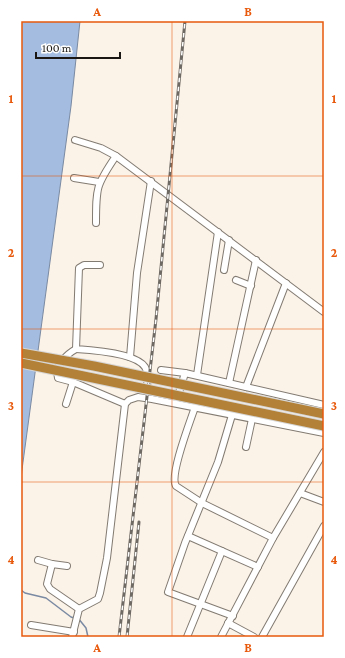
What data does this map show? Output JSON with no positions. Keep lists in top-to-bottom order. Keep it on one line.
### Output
{"scale_bar":"100 m","grid":{"columns":["A","B"],"rows":["1","2","3","4"]}}
